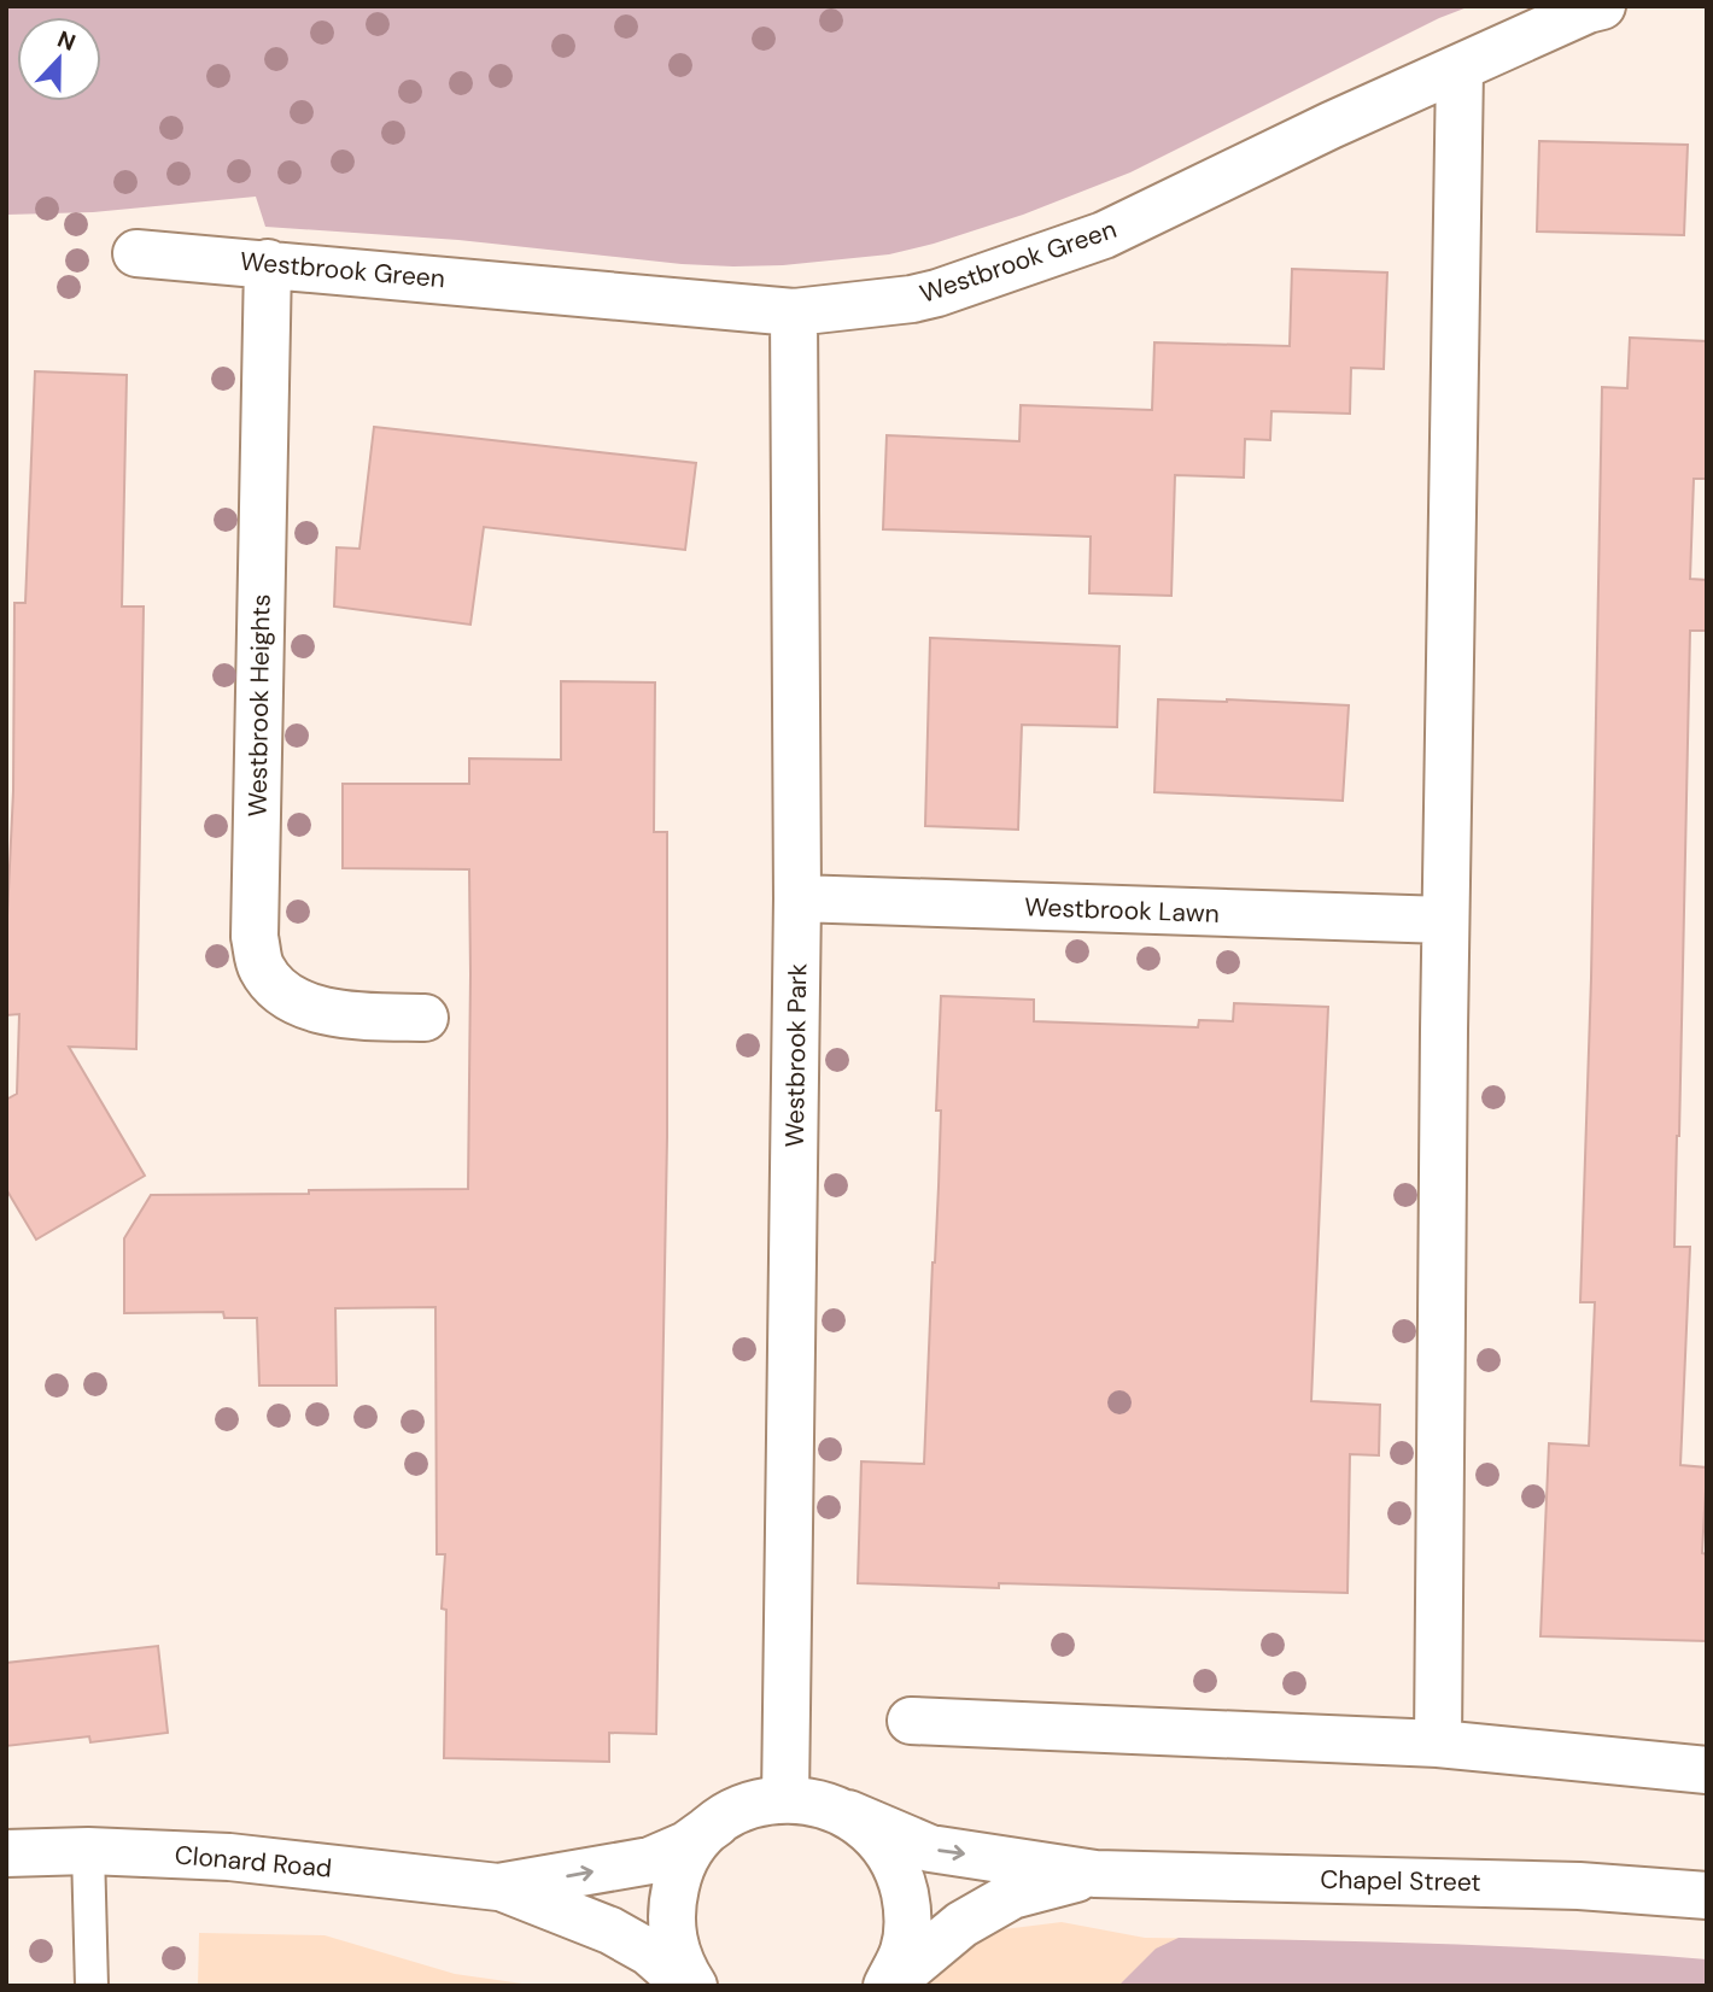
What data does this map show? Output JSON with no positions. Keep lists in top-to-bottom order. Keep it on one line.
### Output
{"streets":{"street":["Westbrook Green","Westbrook Heights","Westbrook Lawn","Westbrook Park","Clonard Road","Chapel Street"]},"crossings":[["Westbrook Green","Westbrook Heights"],["Westbrook Green","Westbrook Park"],["Westbrook Lawn","Westbrook Park"],["Westbrook Park","Chapel Street"]],"north":"top"}
